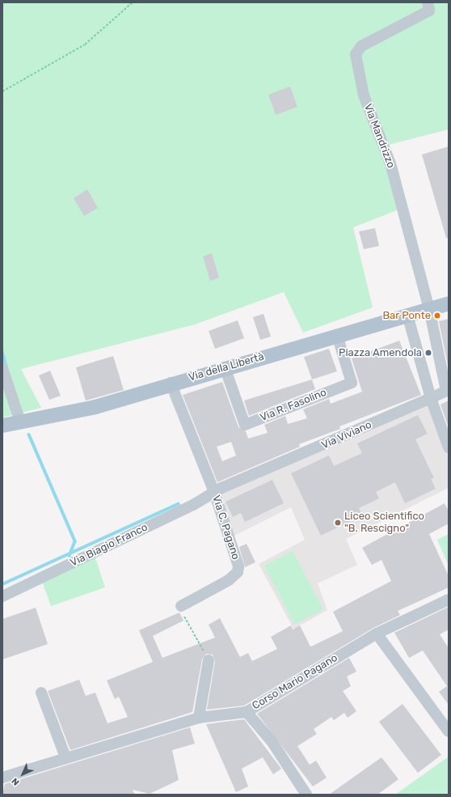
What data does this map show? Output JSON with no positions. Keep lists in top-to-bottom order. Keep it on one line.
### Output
{"streets":{"main road":["Via della Libertà"],"street":["Via Mandrizzo","Via R. Fasolino","Via Viviano","Via C. Pagano","Via Biagio Franco","Corso Mario Pagano"]},"crossings":[["Via Mandrizzo","Via della Libertà"],["Via della Libertà","Via R. Fasolino"],["Via della Libertà","Via C. Pagano"],["Via Viviano","Via C. Pagano"],["Via Viviano","Via Biagio Franco"],["Via C. Pagano","Via Biagio Franco"]],"places":["Bar Ponte","Piazza Amendola","Liceo Scientifico \"B. Rescigno\""],"north":"bottom left"}
